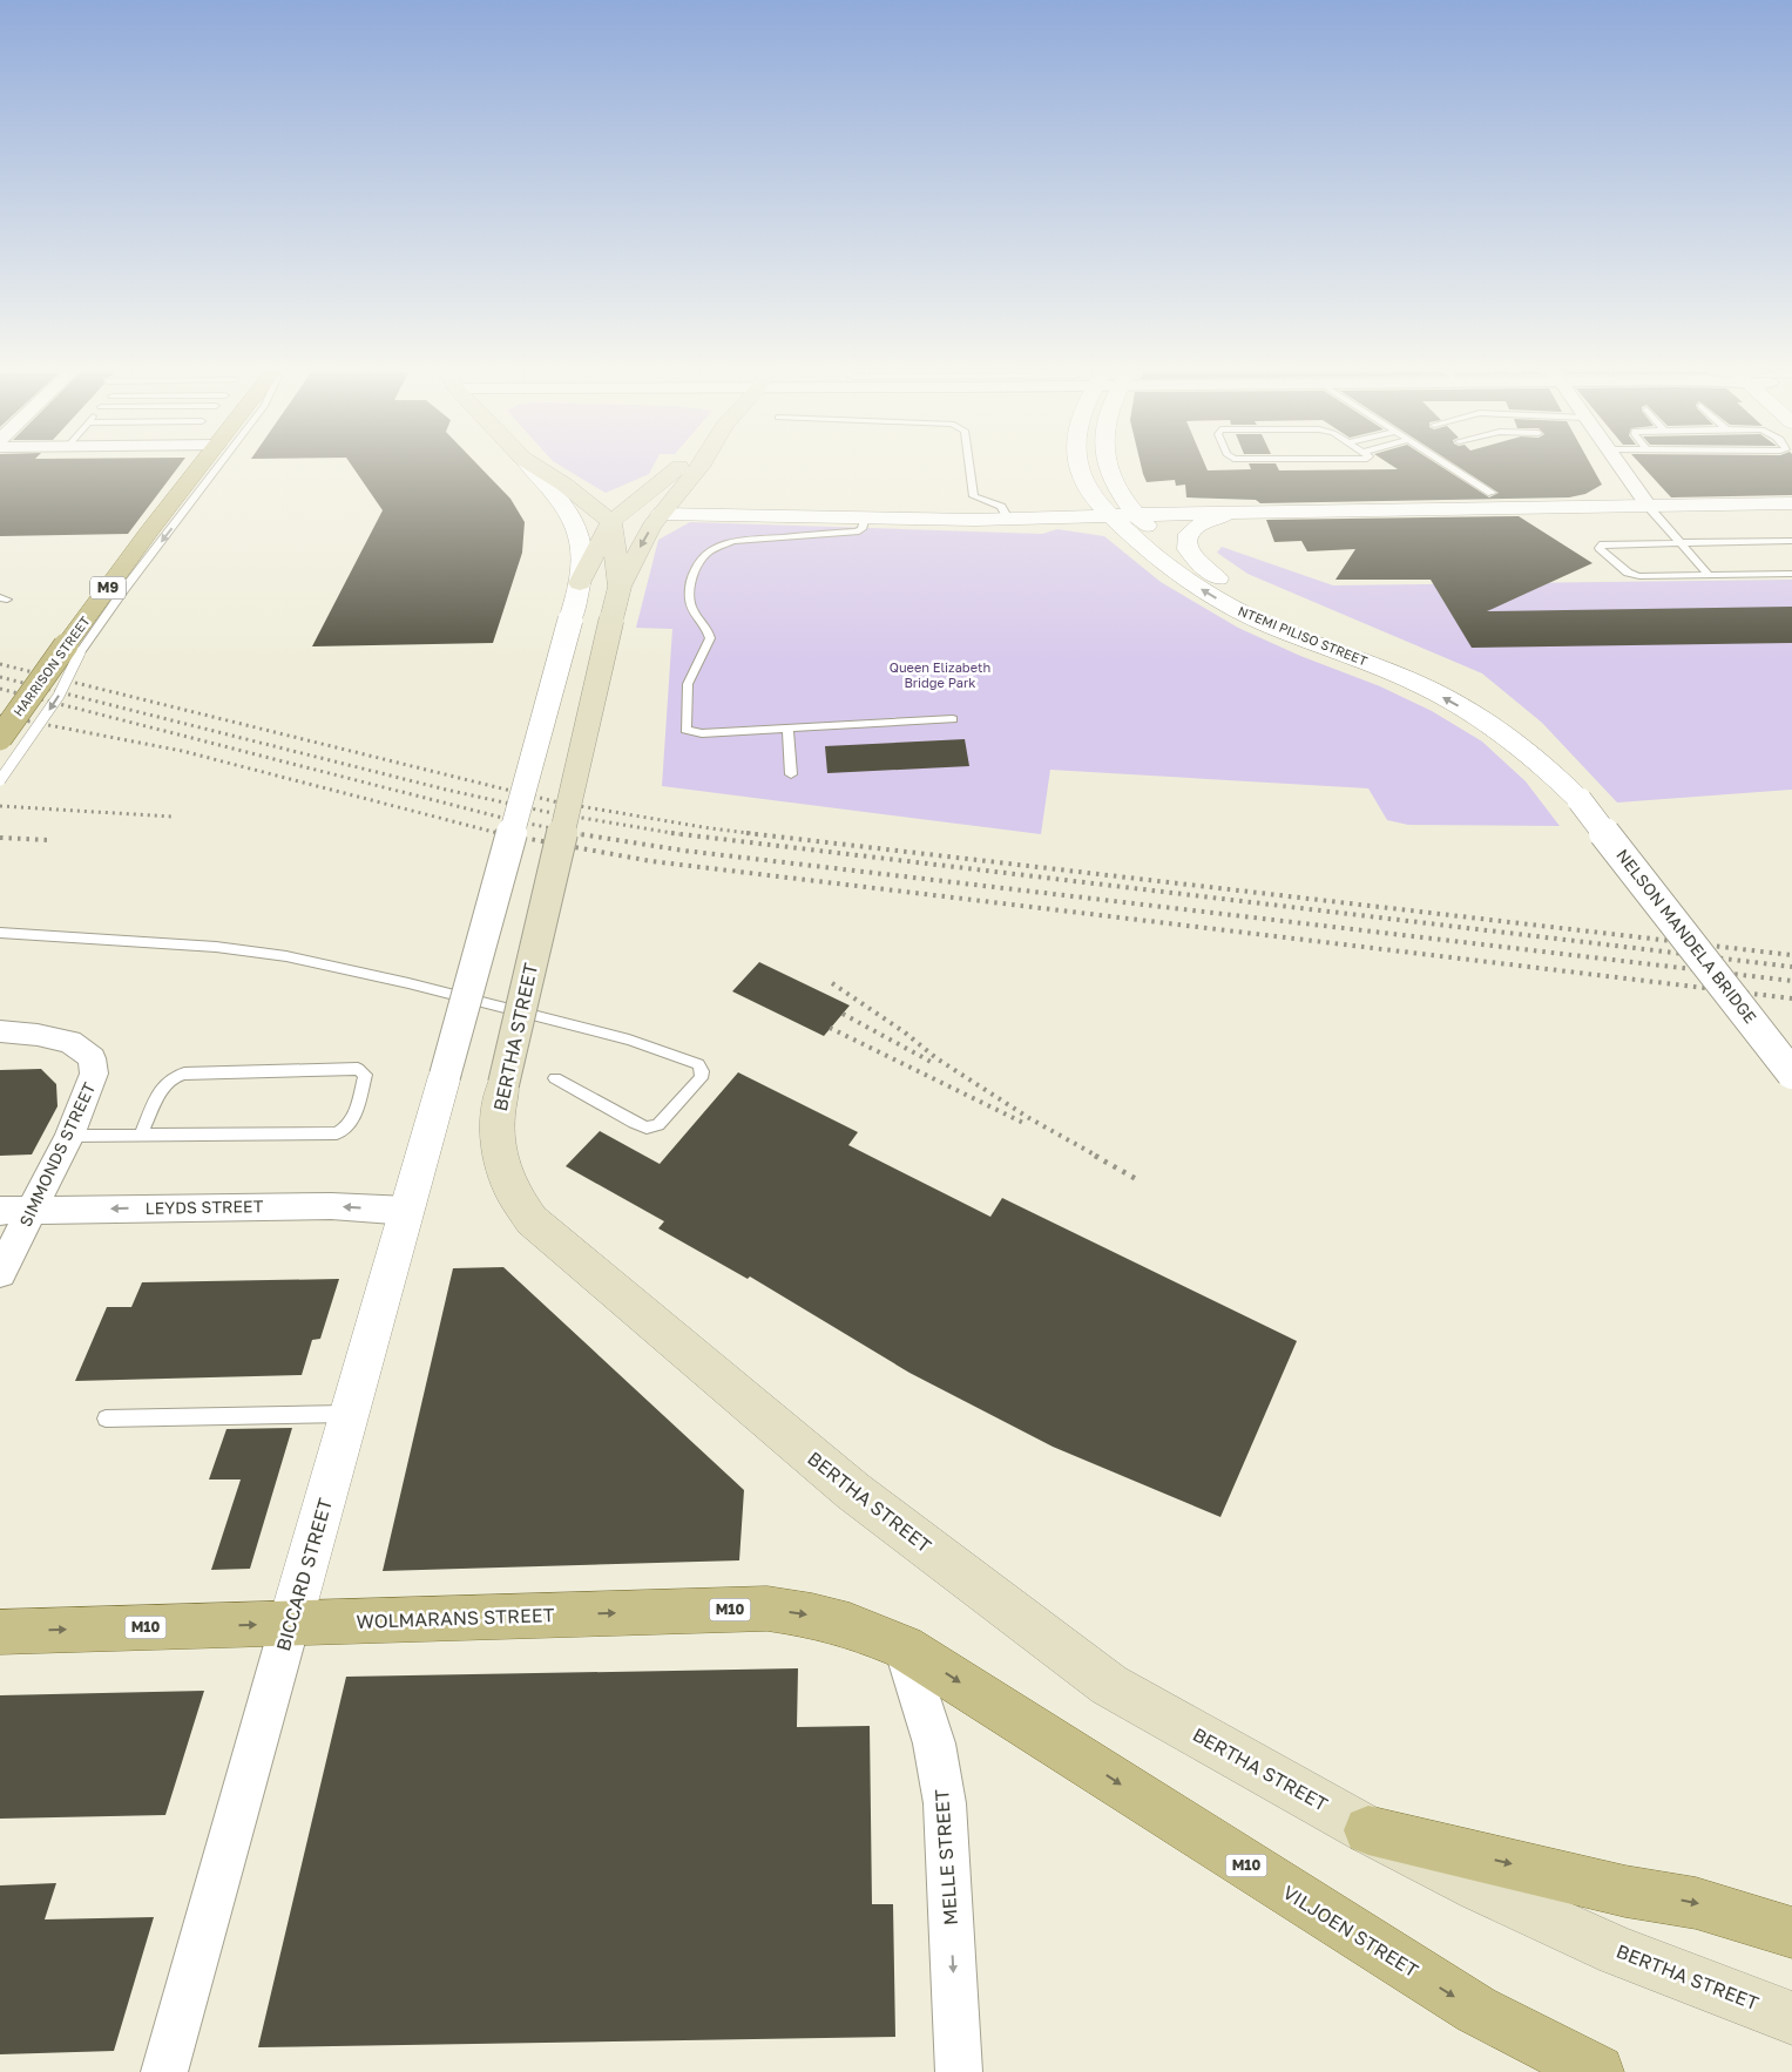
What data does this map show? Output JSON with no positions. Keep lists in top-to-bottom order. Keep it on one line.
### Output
{"streets":{"main road":["M9","HARRISON STREET","BERTHA STREET","M10","WOLMARANS STREET","VILJOEN STREET"],"street":["NTEMI PILISO STREET","NELSON MANDELA BRIDGE","SIMMONDS STREET","LEYDS STREET","BICCARD STREET","MELLE STREET"]},"crossings":[["NTEMI PILISO STREET","NELSON MANDELA BRIDGE"],["SIMMONDS STREET","LEYDS STREET"],["LEYDS STREET","BICCARD STREET"],["BICCARD STREET","WOLMARANS STREET"],["WOLMARANS STREET","MELLE STREET"],["WOLMARANS STREET","VILJOEN STREET"],["MELLE STREET","VILJOEN STREET"]],"one_way":["LEYDS STREET","WOLMARANS STREET","MELLE STREET"],"parks":["Queen Elizabeth Bridge Park"]}
